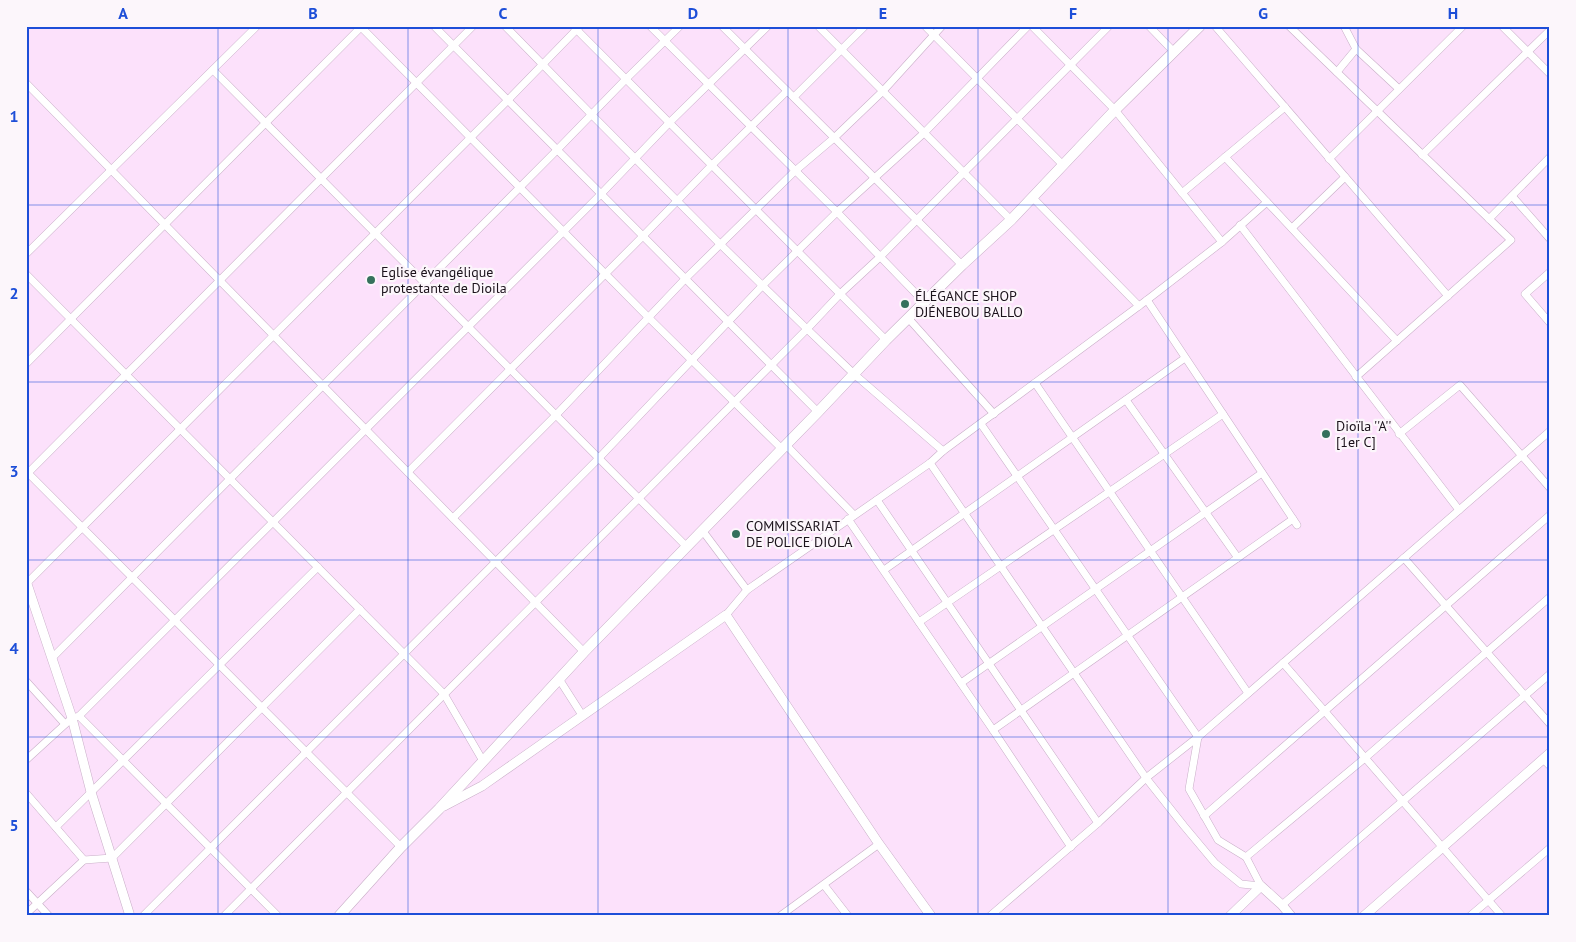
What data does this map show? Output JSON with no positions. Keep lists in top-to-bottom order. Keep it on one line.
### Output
{"places":["Eglise évangélique protestante de Dioila","ÉLÉGANCE SHOP DJÉNEBOU BALLO","Dioïla ''A'' [1er C]","COMMISSARIAT DE POLICE DIOLA"],"grid":{"columns":["A","B","C","D","E","F","G","H"],"rows":["1","2","3","4","5"]}}
